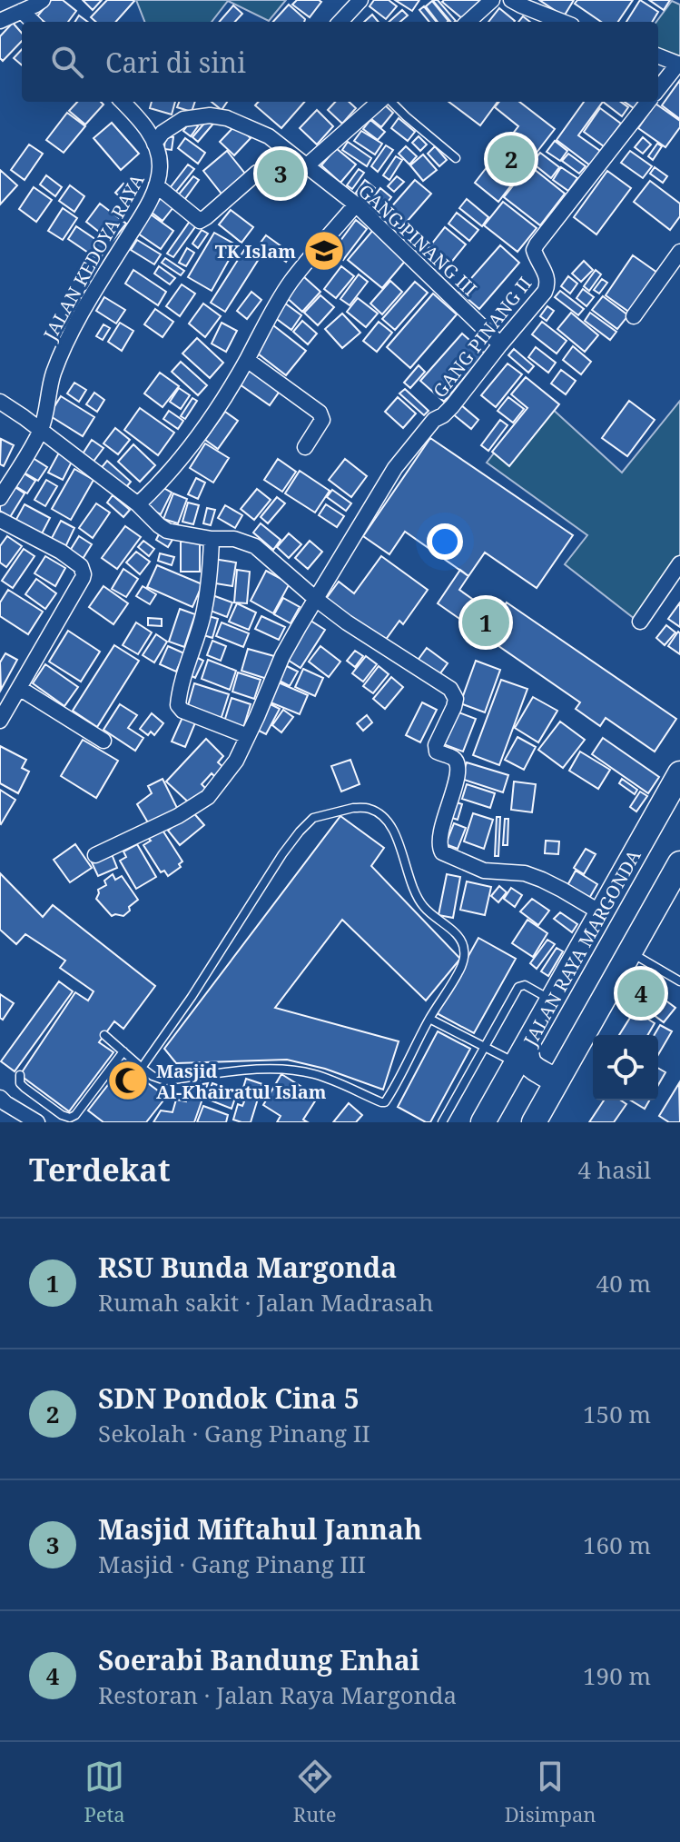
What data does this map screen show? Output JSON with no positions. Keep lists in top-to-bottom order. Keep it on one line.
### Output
{"streets":{"main road":["JALAN RAYA MARGONDA"],"street":["GANG PINANG III","JALAN KEDOYA RAYA","GANG PINANG II"]},"crossings":[["GANG PINANG III","JALAN KEDOYA RAYA"],["GANG PINANG III","GANG PINANG II"]],"places":{"school or university":["TK Islam"],"mosque":["Masjid Al-Khairatul Islam"]},"page":{"search":"Cari di sini","pins":["2","3","1","4"],"heading":["Terdekat","4 hasil"],"list":[{"mark":"1","name":"RSU Bunda Margonda","note":"Rumah sakit · Jalan Madrasah","value":"40 m"},{"mark":"2","name":"SDN Pondok Cina 5","note":"Sekolah · Gang Pinang II","value":"150 m"},{"mark":"3","name":"Masjid Miftahul Jannah","note":"Masjid · Gang Pinang III","value":"160 m"},{"mark":"4","name":"Soerabi Bandung Enhai","note":"Restoran · Jalan Raya Margonda","value":"190 m"}],"nav":["Peta","Rute","Disimpan"]}}
